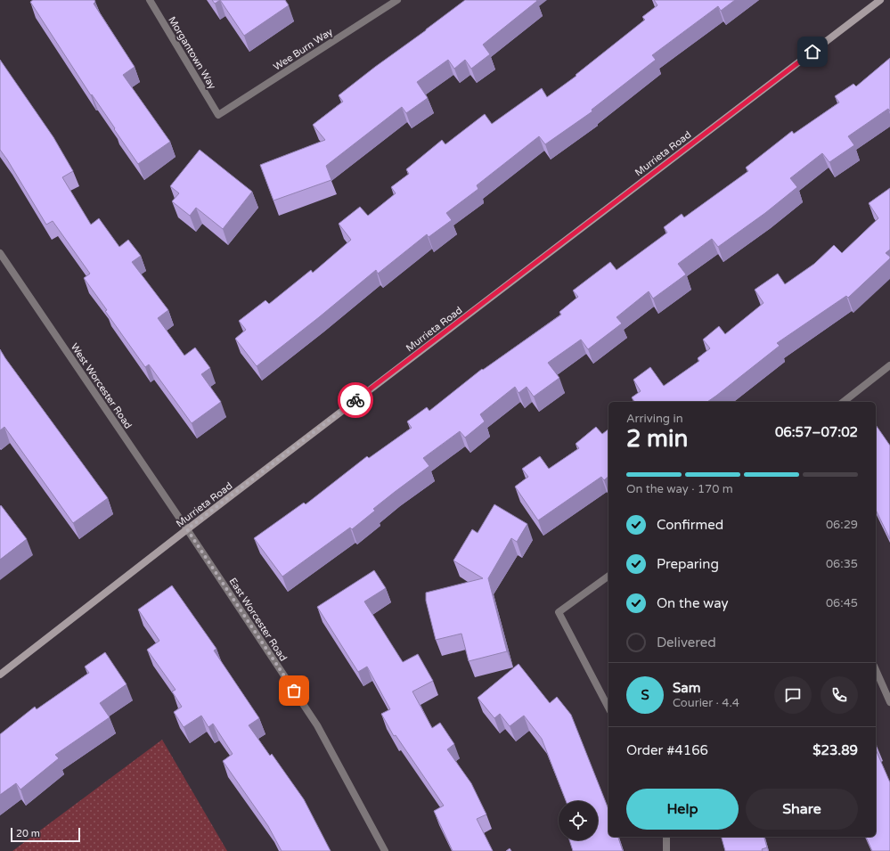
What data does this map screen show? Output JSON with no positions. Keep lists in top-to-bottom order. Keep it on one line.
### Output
{"streets":{"main road":["Murrieta Road"],"street":["Wee Burn Way","Morgantown Way","West Worcester Road","East Worcester Road"]},"crossings":[["Wee Burn Way","Morgantown Way"],["Murrieta Road","West Worcester Road"],["Murrieta Road","East Worcester Road"],["West Worcester Road","East Worcester Road"]],"scale_bar":"20 m","page":{"heading":["2 min","Arriving in","06:57–07:02"],"panel":["Sam","Courier · 4.4","Order #4166","$23.89"],"bar":"On the way · 170 m","list":[["Confirmed","06:29"],["Preparing","06:35"],["On the way","06:45"],"Delivered"],"round":"S","buttons":["Help","Share"],"scale":"20 m"}}
